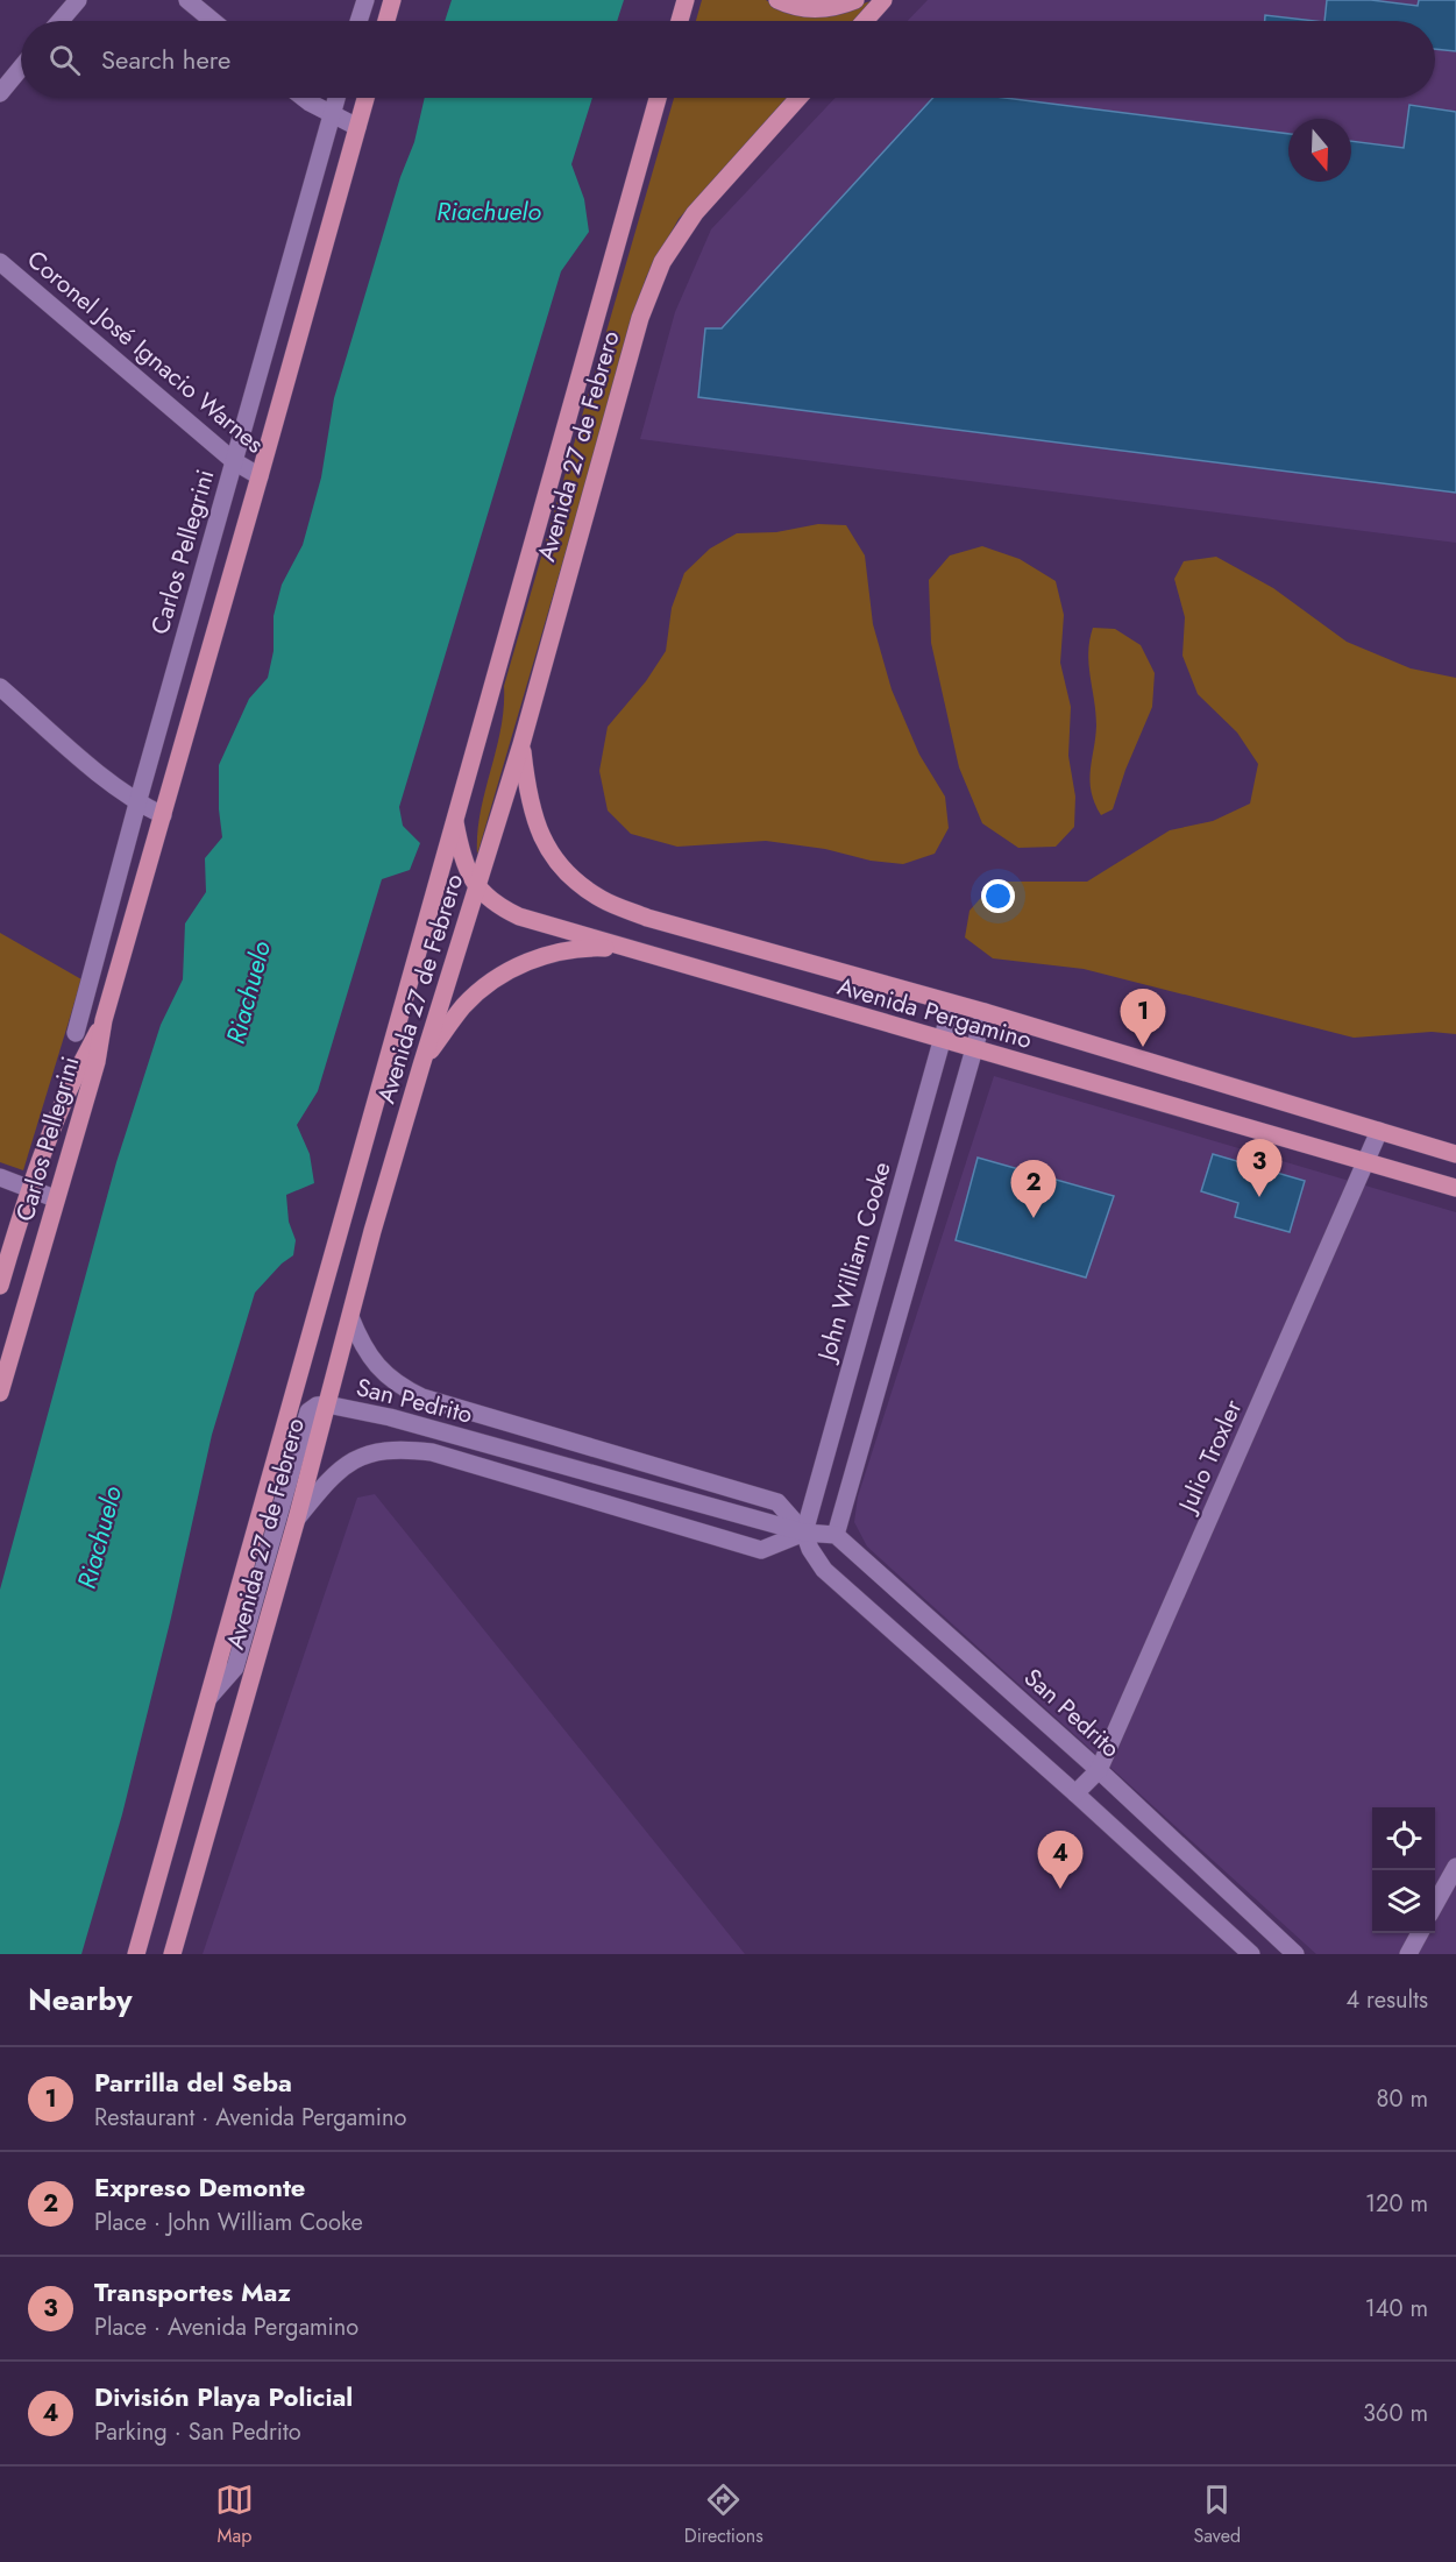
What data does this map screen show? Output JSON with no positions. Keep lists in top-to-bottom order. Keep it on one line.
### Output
{"streets":{"main road":["Avenida 27 de Febrero","Carlos Pellegrini","Avenida Pergamino"],"street":["Coronel José Ignacio Warnes","John William Cooke","San Pedrito","Julio Troxler"]},"crossings":[["Coronel José Ignacio Warnes","Carlos Pellegrini"],["Avenida 27 de Febrero","Avenida Pergamino"],["Avenida 27 de Febrero","San Pedrito"],["Avenida Pergamino","John William Cooke"],["Avenida Pergamino","Julio Troxler"],["John William Cooke","San Pedrito"],["San Pedrito","Julio Troxler"]],"water":["Riachuelo"],"north":"bottom","page":{"search":"Search here","pins":["1","3","2","4"],"heading":["Nearby","4 results"],"list":[{"mark":"1","name":"Parrilla del Seba","note":"Restaurant · Avenida Pergamino","value":"80 m"},{"mark":"2","name":"Expreso Demonte","note":"Place · John William Cooke","value":"120 m"},{"mark":"3","name":"Transportes Maz","note":"Place · Avenida Pergamino","value":"140 m"},{"mark":"4","name":"División Playa Policial","note":"Parking · San Pedrito","value":"360 m"}],"nav":["Map","Directions","Saved"]}}
